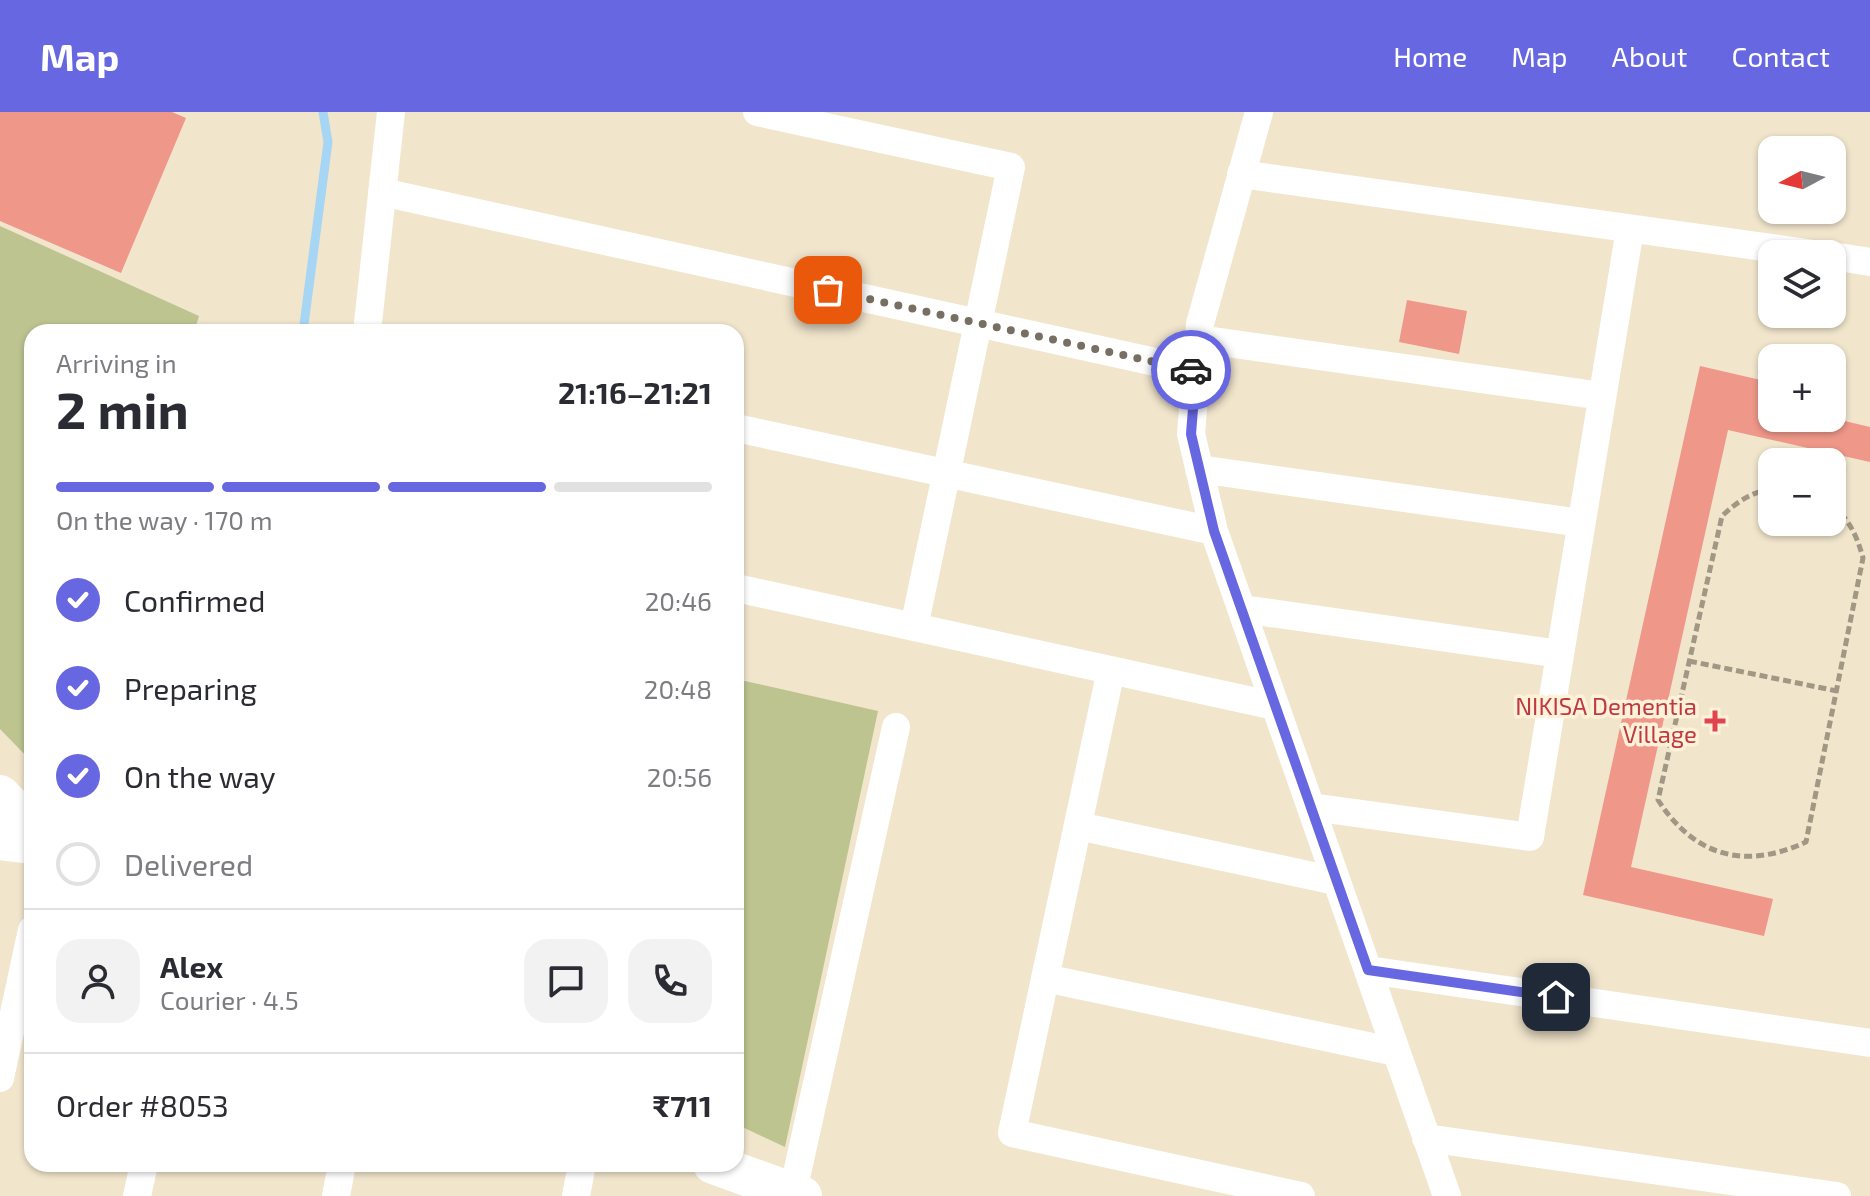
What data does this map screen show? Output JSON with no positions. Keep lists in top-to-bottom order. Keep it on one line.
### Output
{"places":{"health":["NIKISA Dementia Village"]},"north":"left","page":{"header":"Map","nav":["Home","Map","About","Contact"],"map_buttons":["+","−"],"heading":["2 min","Arriving in","21:16–21:21"],"panel":["Alex","Courier · 4.5","Order #8053","₹711"],"bar":"On the way · 170 m","list":[["Confirmed","20:46"],["Preparing","20:48"],["On the way","20:56"],"Delivered"]}}
